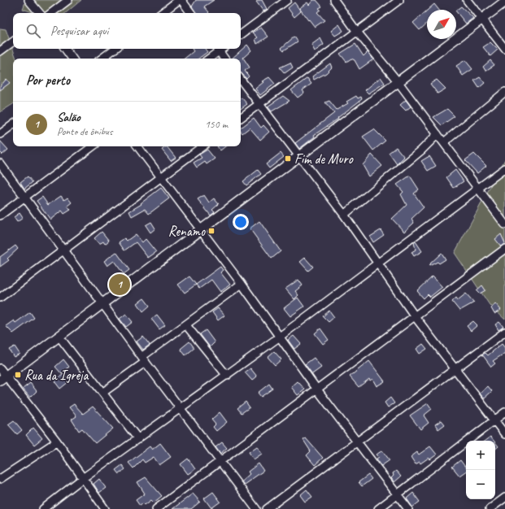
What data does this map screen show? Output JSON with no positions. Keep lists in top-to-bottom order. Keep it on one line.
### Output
{"places":{"transit":["Fim de Muro","Renamo","Rua da Igreja"]},"north":"top right","page":{"search":"Pesquisar aqui","heading":"Por perto","list":[{"mark":"1","name":"Salão","note":"Ponto de ônibus","value":"150 m"}],"pins":"1","map_buttons":["+","−"]}}
